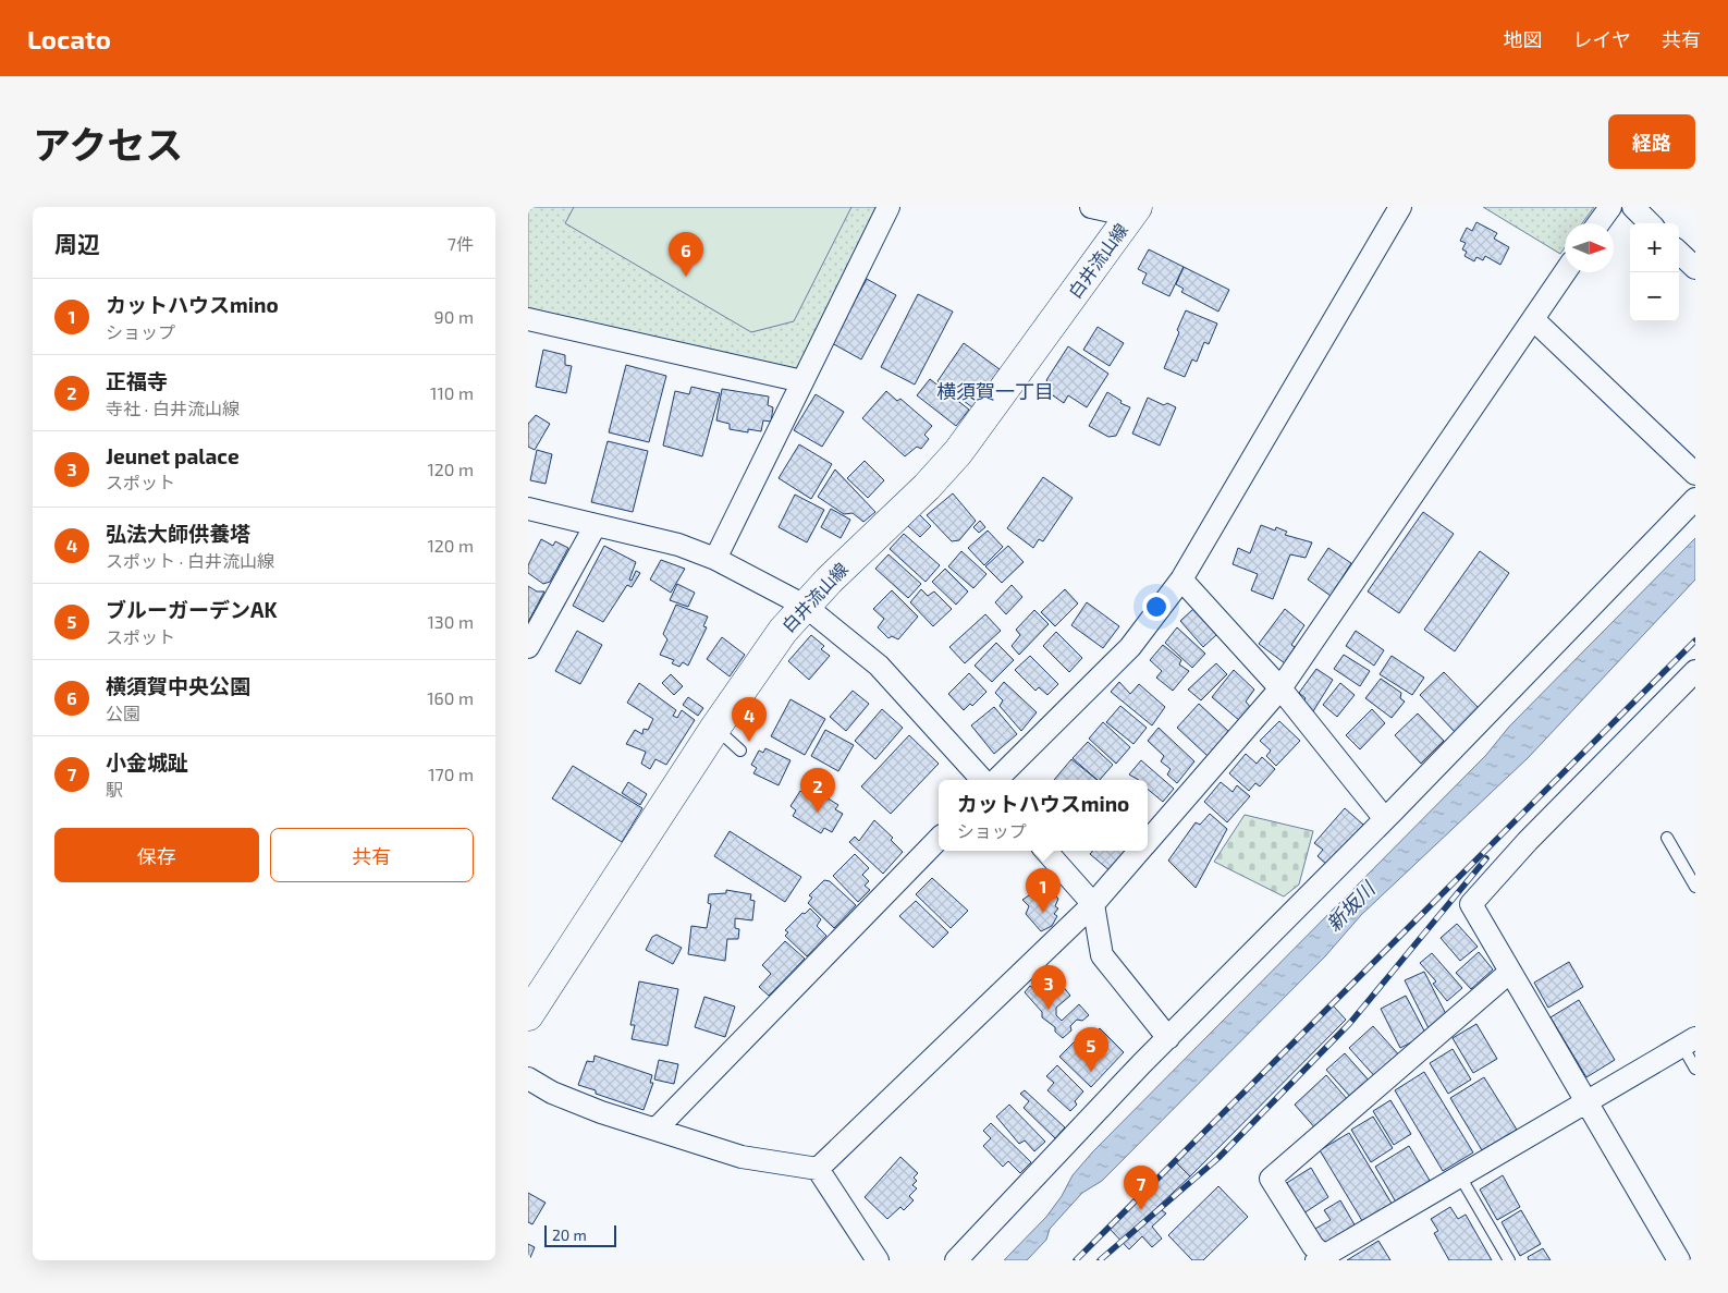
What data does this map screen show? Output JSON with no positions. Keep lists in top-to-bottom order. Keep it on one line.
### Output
{"streets":{"main road":["白井流山線"]},"districts":["横須賀一丁目"],"water":["新坂川"],"scale_bar":"20 m","north":"right","page":{"header":"Locato","nav":["地図","レイヤ","共有"],"title":"アクセス","buttons":["経路",["保存","共有"]],"heading":["周辺","7件"],"map_buttons":["+","−"],"pins":["6","4","2","1","3","5","7"],"list":[{"mark":"1","name":"カットハウスmino","note":"ショップ","value":"90 m"},{"mark":"2","name":"正福寺","note":"寺社 · 白井流山線","value":"110 m"},{"mark":"3","name":"Jeunet palace","note":"スポット","value":"120 m"},{"mark":"4","name":"弘法大師供養塔","note":"スポット · 白井流山線","value":"120 m"},{"mark":"5","name":"ブルーガーデンAK","note":"スポット","value":"130 m"},{"mark":"6","name":"横須賀中央公園","note":"公園","value":"160 m"},{"mark":"7","name":"小金城趾","note":"駅","value":"170 m"}],"popup":["カットハウスmino","ショップ"],"scale":"20 m"}}
